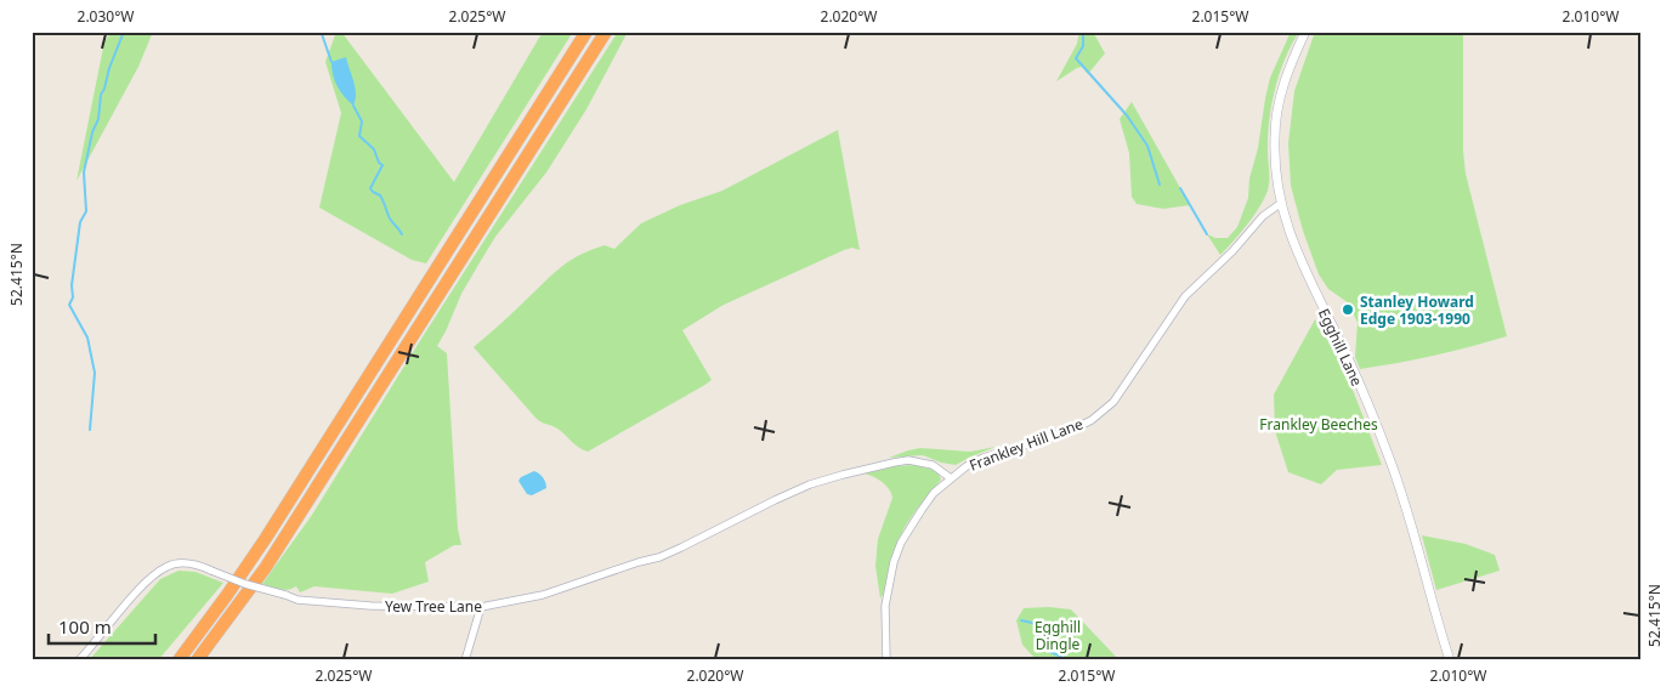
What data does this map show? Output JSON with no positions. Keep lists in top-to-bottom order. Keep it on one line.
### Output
{"streets":{"street":["Egghill Lane","Frankley Hill Lane","Yew Tree Lane"]},"crossings":[["Egghill Lane","Frankley Hill Lane"],["Frankley Hill Lane","Yew Tree Lane"]],"parks":["Frankley Beeches","Egghill Dingle"],"places":["Stanley Howard Edge 1903-1990"],"scale_bar":"100 m","coordinates":["2.030°W","2.025°W","2.020°W","2.015°W","2.010°W","52.415°N"]}
